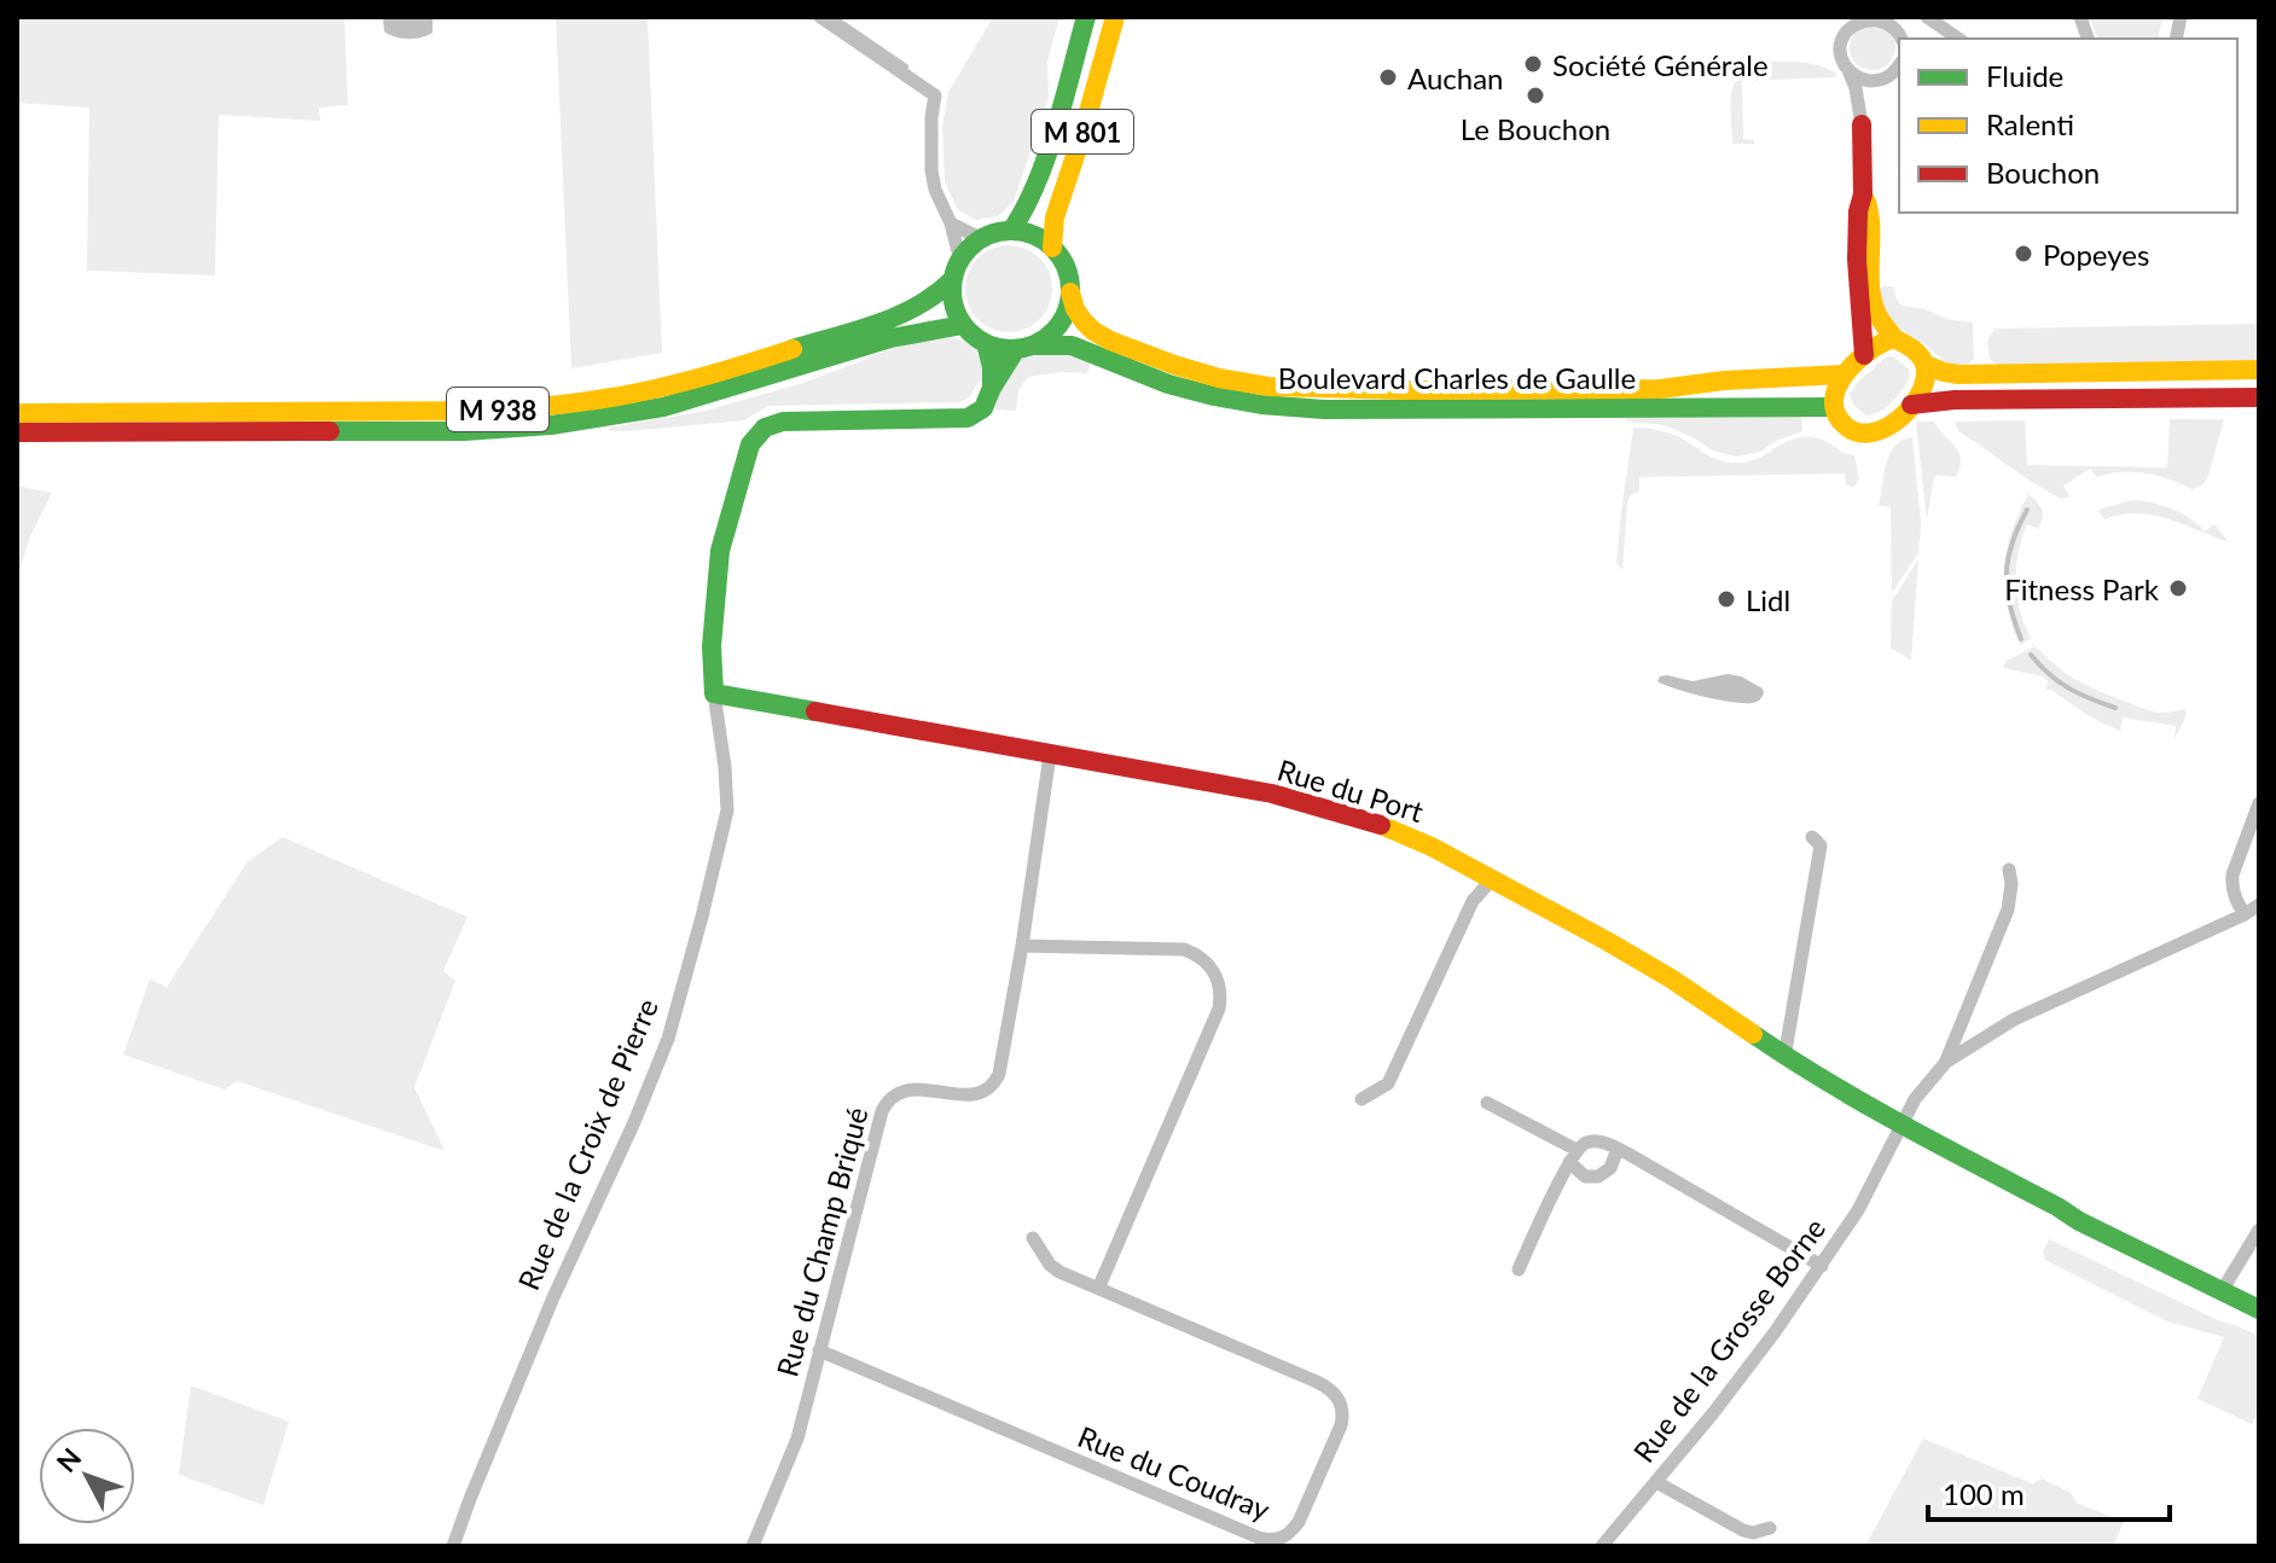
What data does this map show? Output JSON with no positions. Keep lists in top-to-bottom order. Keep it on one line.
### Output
{"streets":{"main road":["M 801","Boulevard Charles de Gaulle","M 938","Rue du Port","Rue de la Croix de Pierre"],"street":["Rue du Champ Briqué","Rue de la Grosse Borne","Rue du Coudray"]},"crossings":[["M 801","Boulevard Charles de Gaulle"],["M 801","M 938"],["M 801","Rue de la Croix de Pierre"],["Boulevard Charles de Gaulle","M 938"],["Boulevard Charles de Gaulle","Rue de la Croix de Pierre"],["M 938","Rue de la Croix de Pierre"],["Rue du Port","Rue de la Croix de Pierre"],["Rue du Port","Rue du Champ Briqué"],["Rue du Port","Rue de la Grosse Borne"],["Rue du Champ Briqué","Rue du Coudray"]],"places":["Société Générale","Auchan","Le Bouchon","Popeyes","Fitness Park","Lidl"],"legend":["Fluide","Ralenti","Bouchon"],"scale_bar":"100 m","north":"top left"}
